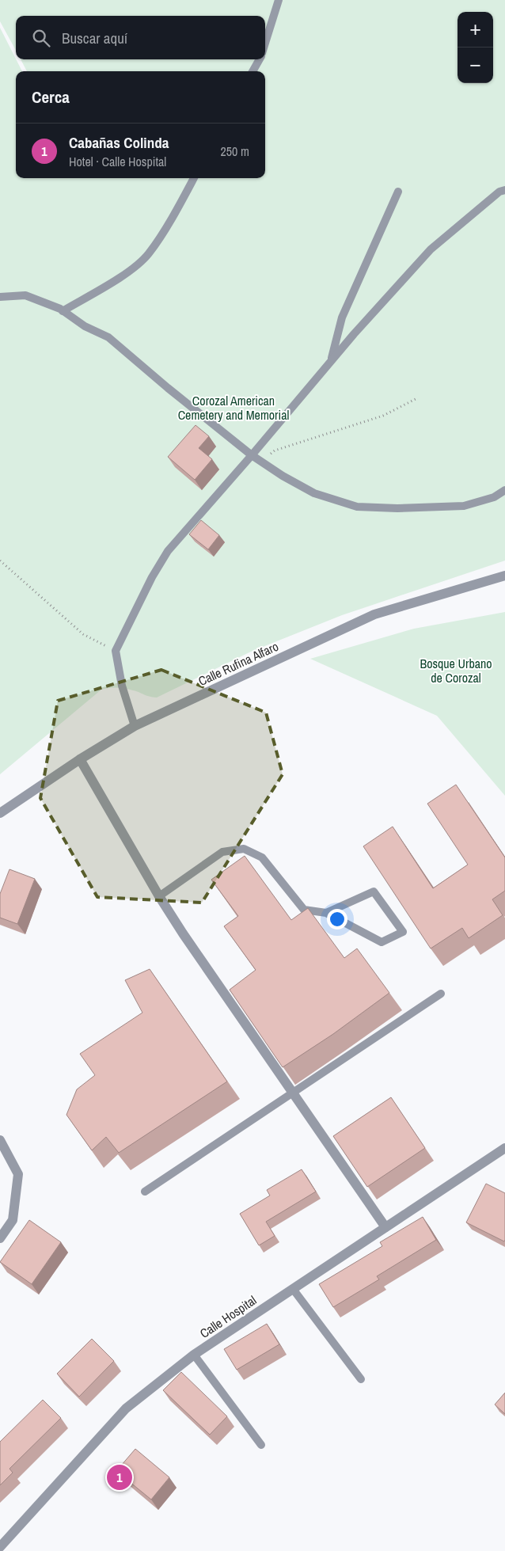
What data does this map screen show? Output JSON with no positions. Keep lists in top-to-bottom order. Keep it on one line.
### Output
{"streets":{"street":["Calle Rufina Alfaro","Calle Hospital"]},"parks":["Corozal American Cemetery and Memorial","Bosque Urbano de Corozal"],"page":{"map_buttons":["+","−"],"search":"Buscar aquí","heading":"Cerca","list":[{"mark":"1","name":"Cabañas Colinda","note":"Hotel · Calle Hospital","value":"250 m"}],"pins":"1"}}
